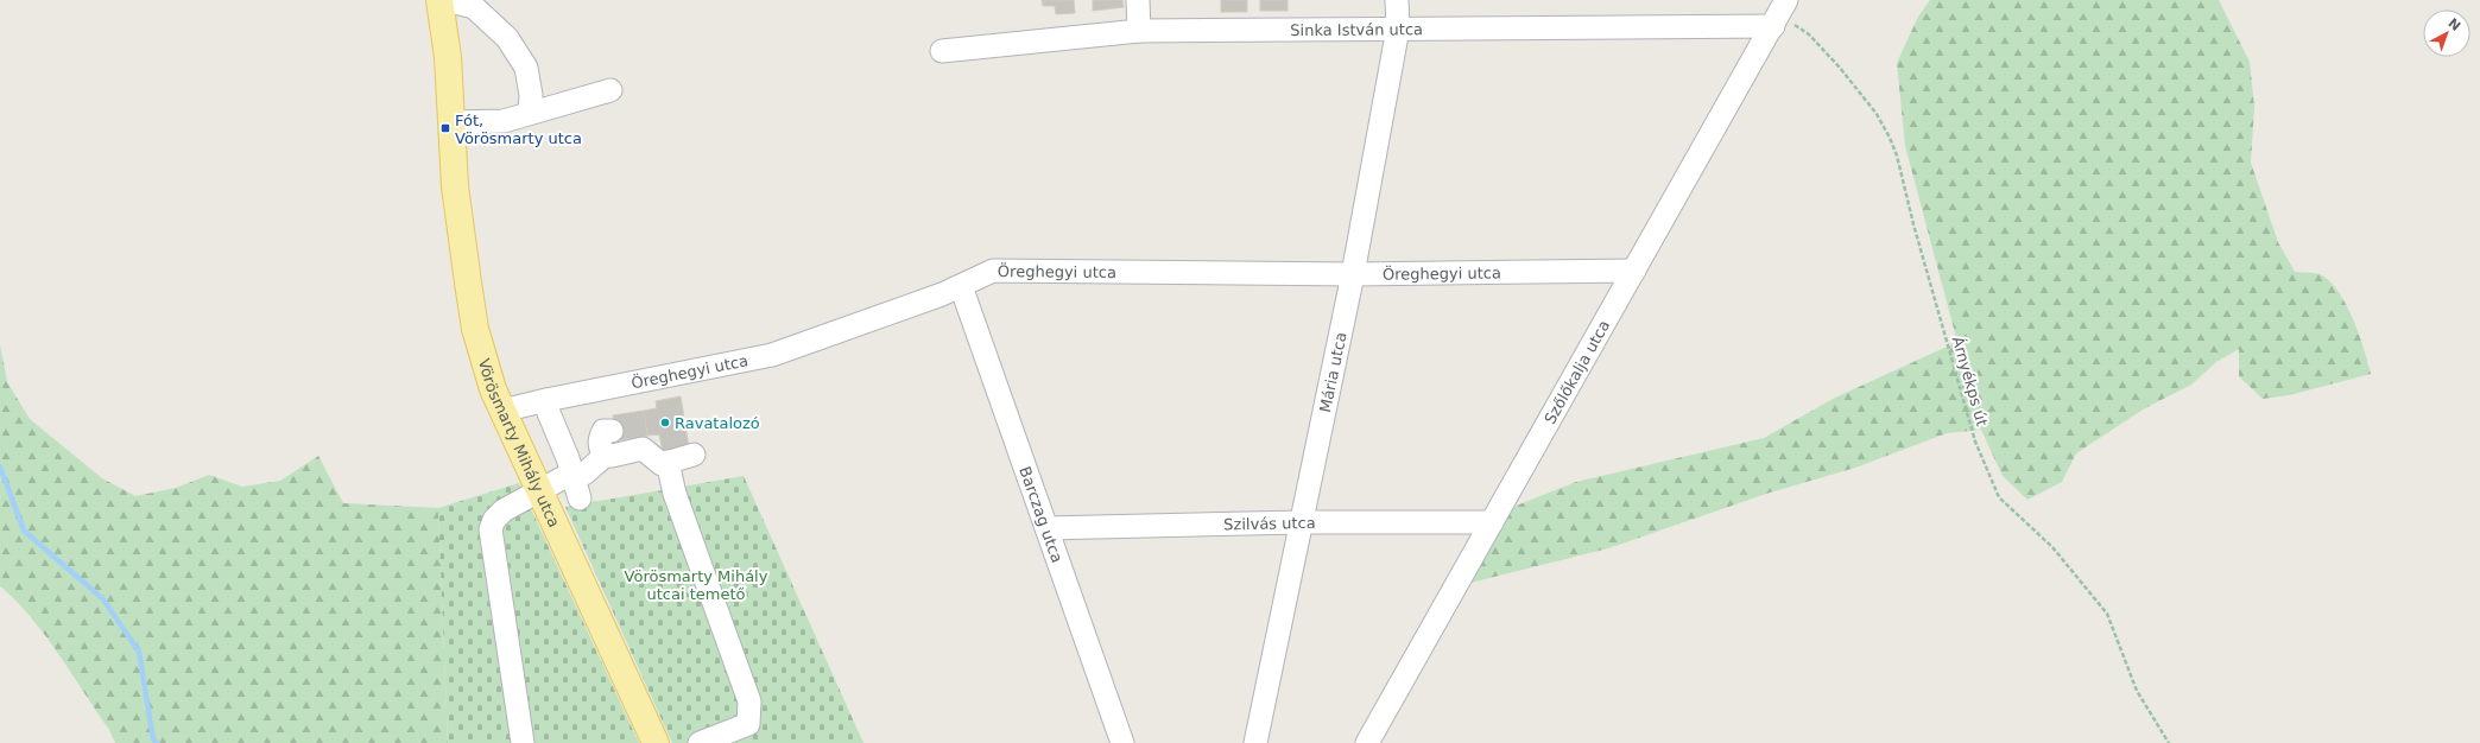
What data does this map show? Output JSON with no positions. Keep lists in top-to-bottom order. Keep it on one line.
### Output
{"streets":{"main road":["Vörösmarty Mihály utca"],"street":["Sinka István utca","Öreghegyi utca","Szőlőkalja utca","Mária utca","Barczag utca","Szilvás utca"],"path":["Árnyékps út"]},"crossings":[["Sinka István utca","Szőlőkalja utca"],["Sinka István utca","Mária utca"],["Sinka István utca","Árnyékps út"],["Öreghegyi utca","Szőlőkalja utca"],["Öreghegyi utca","Mária utca"],["Öreghegyi utca","Vörösmarty Mihály utca"],["Öreghegyi utca","Barczag utca"],["Szőlőkalja utca","Árnyékps út"],["Szőlőkalja utca","Szilvás utca"],["Mária utca","Szilvás utca"],["Barczag utca","Szilvás utca"]],"parks":["Vörösmarty Mihály utcai temető"],"places":{"transit":["Fót, Vörösmarty utca"],"other":["Ravatalozó"]},"north":"top right"}
